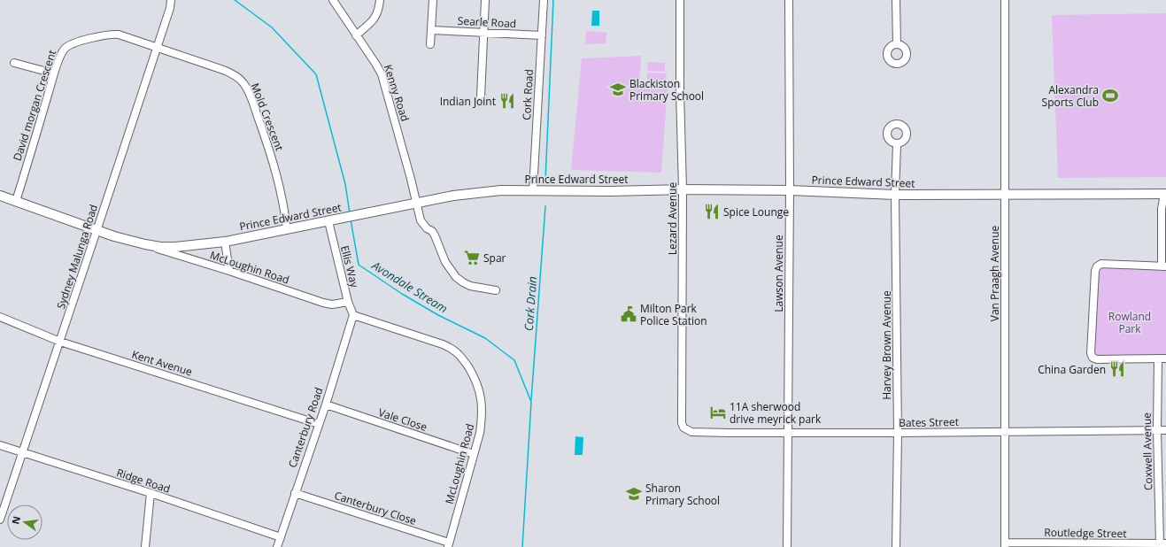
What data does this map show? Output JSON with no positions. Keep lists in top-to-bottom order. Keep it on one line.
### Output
{"streets":{"main road":["Prince Edward Street"],"street":["Searle Road","Kenny Road","Cork Road","David morgan Crescent","Mold Crescent","Lezard Avenue","Sydney Malunga Road","Ellis Way","McLoughin Road","Lawson Avenue","Van Praagh Avenue","Harvey Brown Avenue","Kent Avenue","Vale Close","Bates Street","Canterbury Road","Coxwell Avenue","Ridge Road","Canterbury Close","Routledge Street"]},"crossings":[["Searle Road","Cork Road"],["Kenny Road","Prince Edward Street"],["Cork Road","Prince Edward Street"],["David morgan Crescent","Mold Crescent"],["David morgan Crescent","Prince Edward Street"],["David morgan Crescent","Sydney Malunga Road"],["Mold Crescent","Prince Edward Street"],["Mold Crescent","Sydney Malunga Road"],["Prince Edward Street","Lezard Avenue"],["Prince Edward Street","Sydney Malunga Road"],["Prince Edward Street","Ellis Way"],["Prince Edward Street","McLoughin Road"],["Prince Edward Street","Lawson Avenue"],["Prince Edward Street","Van Praagh Avenue"],["Prince Edward Street","Harvey Brown Avenue"],["Lezard Avenue","Bates Street"],["Sydney Malunga Road","Kent Avenue"],["Sydney Malunga Road","Ridge Road"],["Ellis Way","McLoughin Road"],["Ellis Way","Canterbury Road"],["McLoughin Road","Vale Close"],["McLoughin Road","Canterbury Road"],["McLoughin Road","Canterbury Close"],["Lawson Avenue","Bates Street"],["Van Praagh Avenue","Bates Street"],["Van Praagh Avenue","Routledge Street"],["Harvey Brown Avenue","Bates Street"],["Kent Avenue","Canterbury Road"],["Vale Close","Canterbury Road"],["Bates Street","Coxwell Avenue"],["Canterbury Road","Ridge Road"],["Canterbury Road","Canterbury Close"],["Coxwell Avenue","Routledge Street"]],"water":["Avondale Stream","Cork Drain"],"parks":["Rowland Park"],"places":{"school or university":["Blackiston Primary School","Sharon Primary School"],"sports":["Alexandra Sports Club"],"restaurant":["Indian Joint","Spice Lounge","China Garden"],"supermarket":["Spar"],"public building":["Milton Park Police Station"],"hotel":["11A sherwood drive meyrick park"]},"north":"left"}
